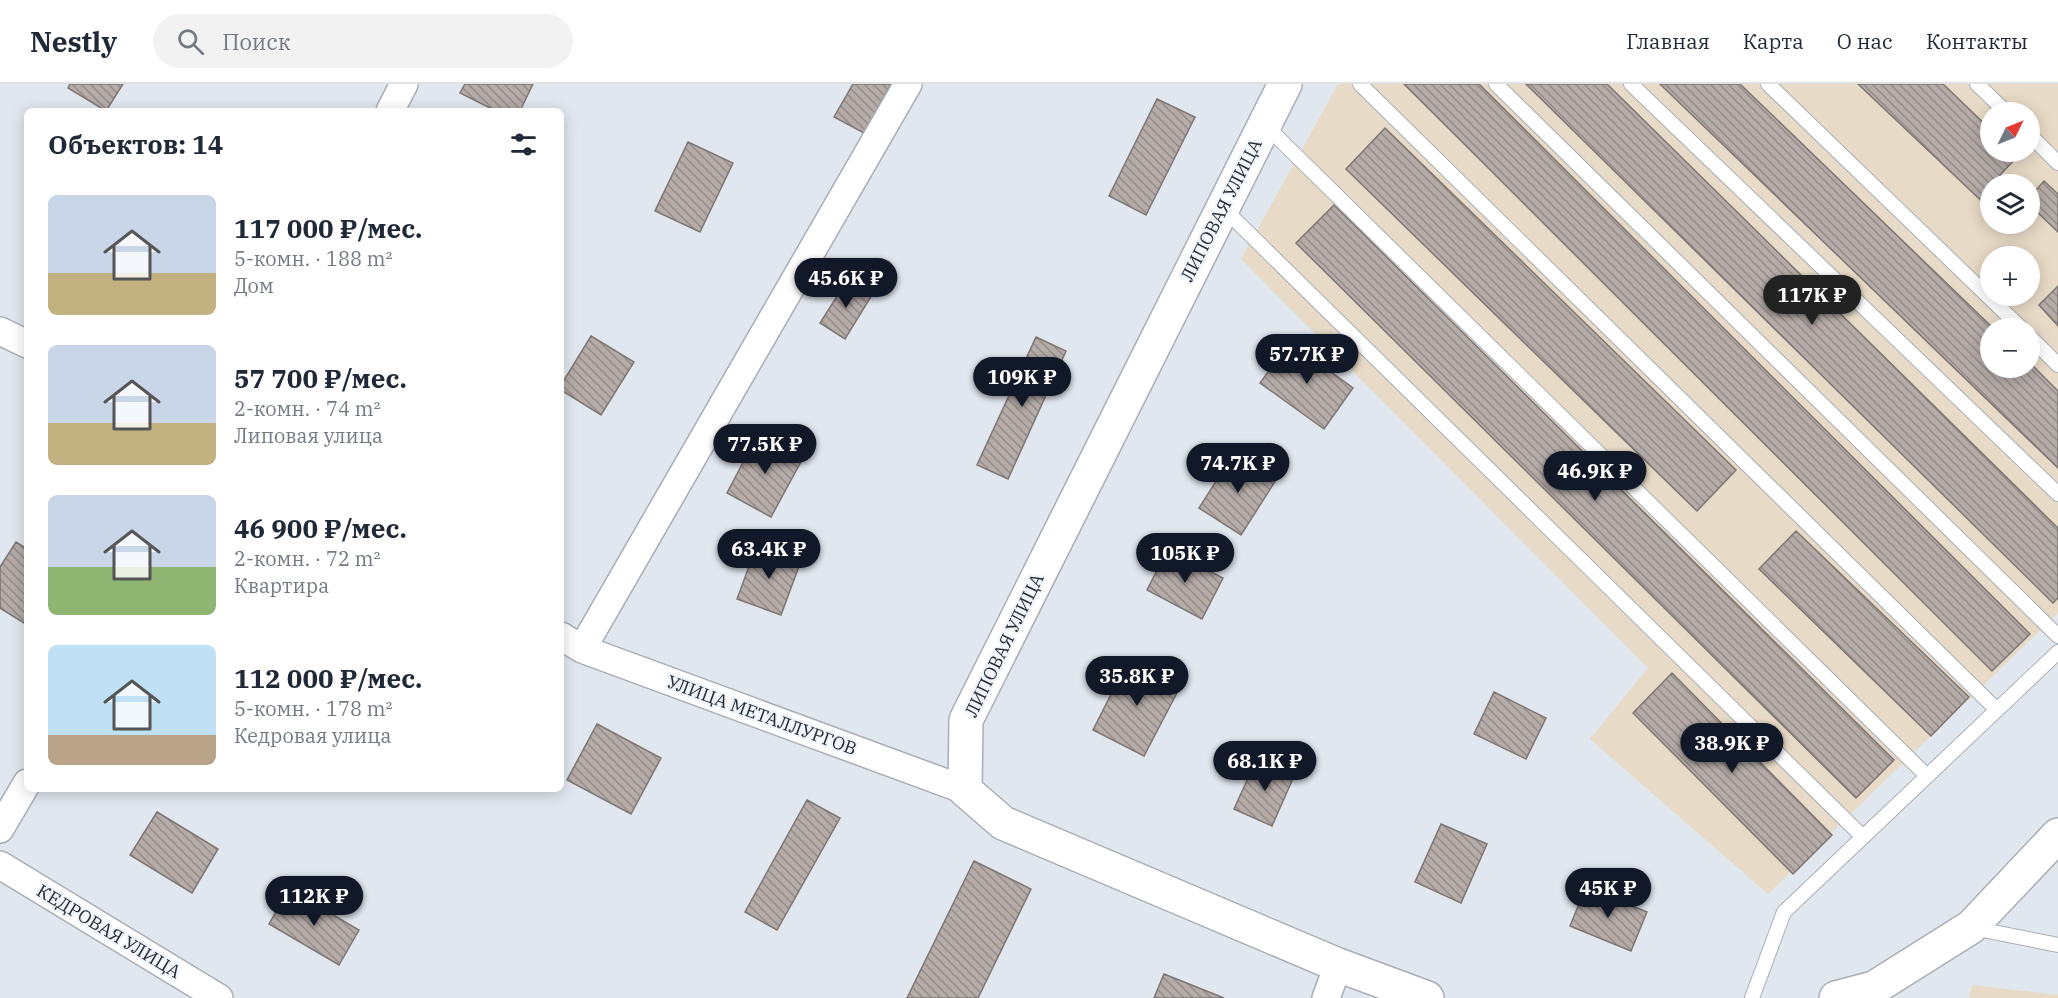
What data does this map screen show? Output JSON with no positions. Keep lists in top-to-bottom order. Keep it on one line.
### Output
{"streets":{"main road":["ЛИПОВАЯ УЛИЦА"],"street":["УЛИЦА МЕТАЛЛУРГОВ","КЕДРОВАЯ УЛИЦА"]},"crossings":[["ЛИПОВАЯ УЛИЦА","УЛИЦА МЕТАЛЛУРГОВ"]],"north":"top right","page":{"header":"Nestly","search":"Поиск","nav":["Главная","Карта","О нас","Контакты"],"map_buttons":["+","−"],"heading":"Объектов: 14","list":[{"name":"117 000 ₽/мес.","note":"5-комн. · 188 m² · Дом"},{"name":"57 700 ₽/мес.","note":"2-комн. · 74 m² · Липовая улица"},{"name":"46 900 ₽/мес.","note":"2-комн. · 72 m² · Квартира"},{"name":"112 000 ₽/мес.","note":"5-комн. · 178 m² · Кедровая улица"}],"price":["45.6K ₽","117K ₽","57.7K ₽","109K ₽","77.5K ₽","74.7K ₽","46.9K ₽","63.4K ₽","105K ₽","35.8K ₽","38.9K ₽","68.1K ₽","45K ₽","112K ₽"]}}
